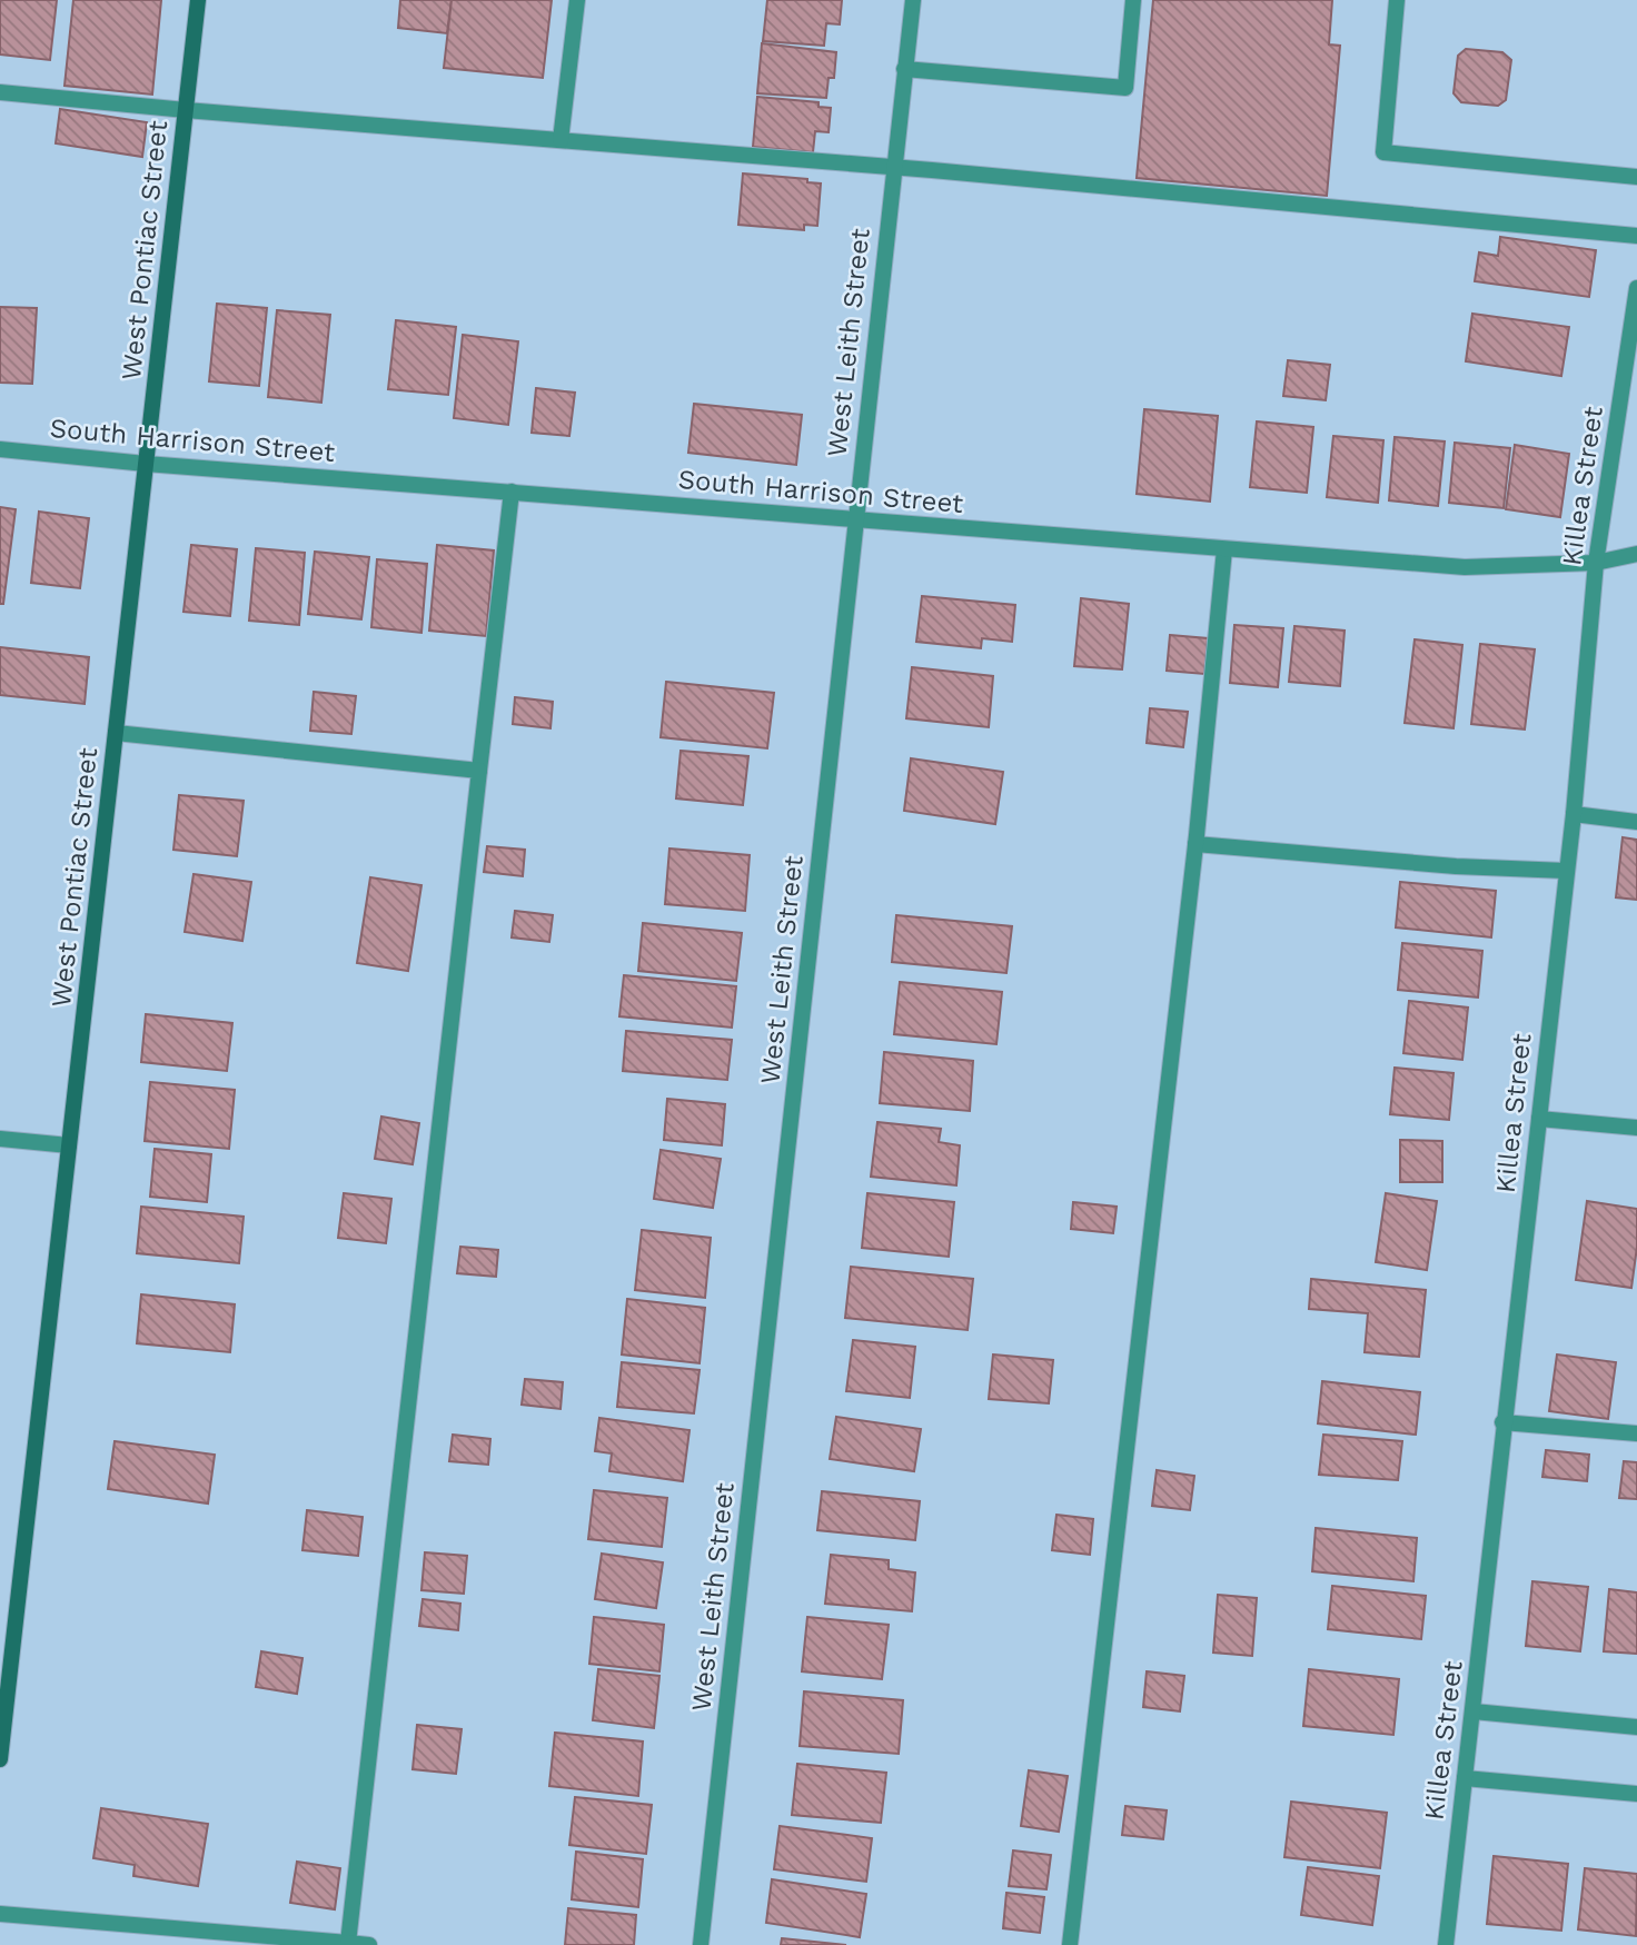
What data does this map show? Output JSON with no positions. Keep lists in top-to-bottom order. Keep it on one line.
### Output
{"streets":{"street":["West Pontiac Street","West Leith Street","South Harrison Street","Killea Street"]},"crossings":[["West Pontiac Street","South Harrison Street"],["West Leith Street","South Harrison Street"],["South Harrison Street","Killea Street"]]}
